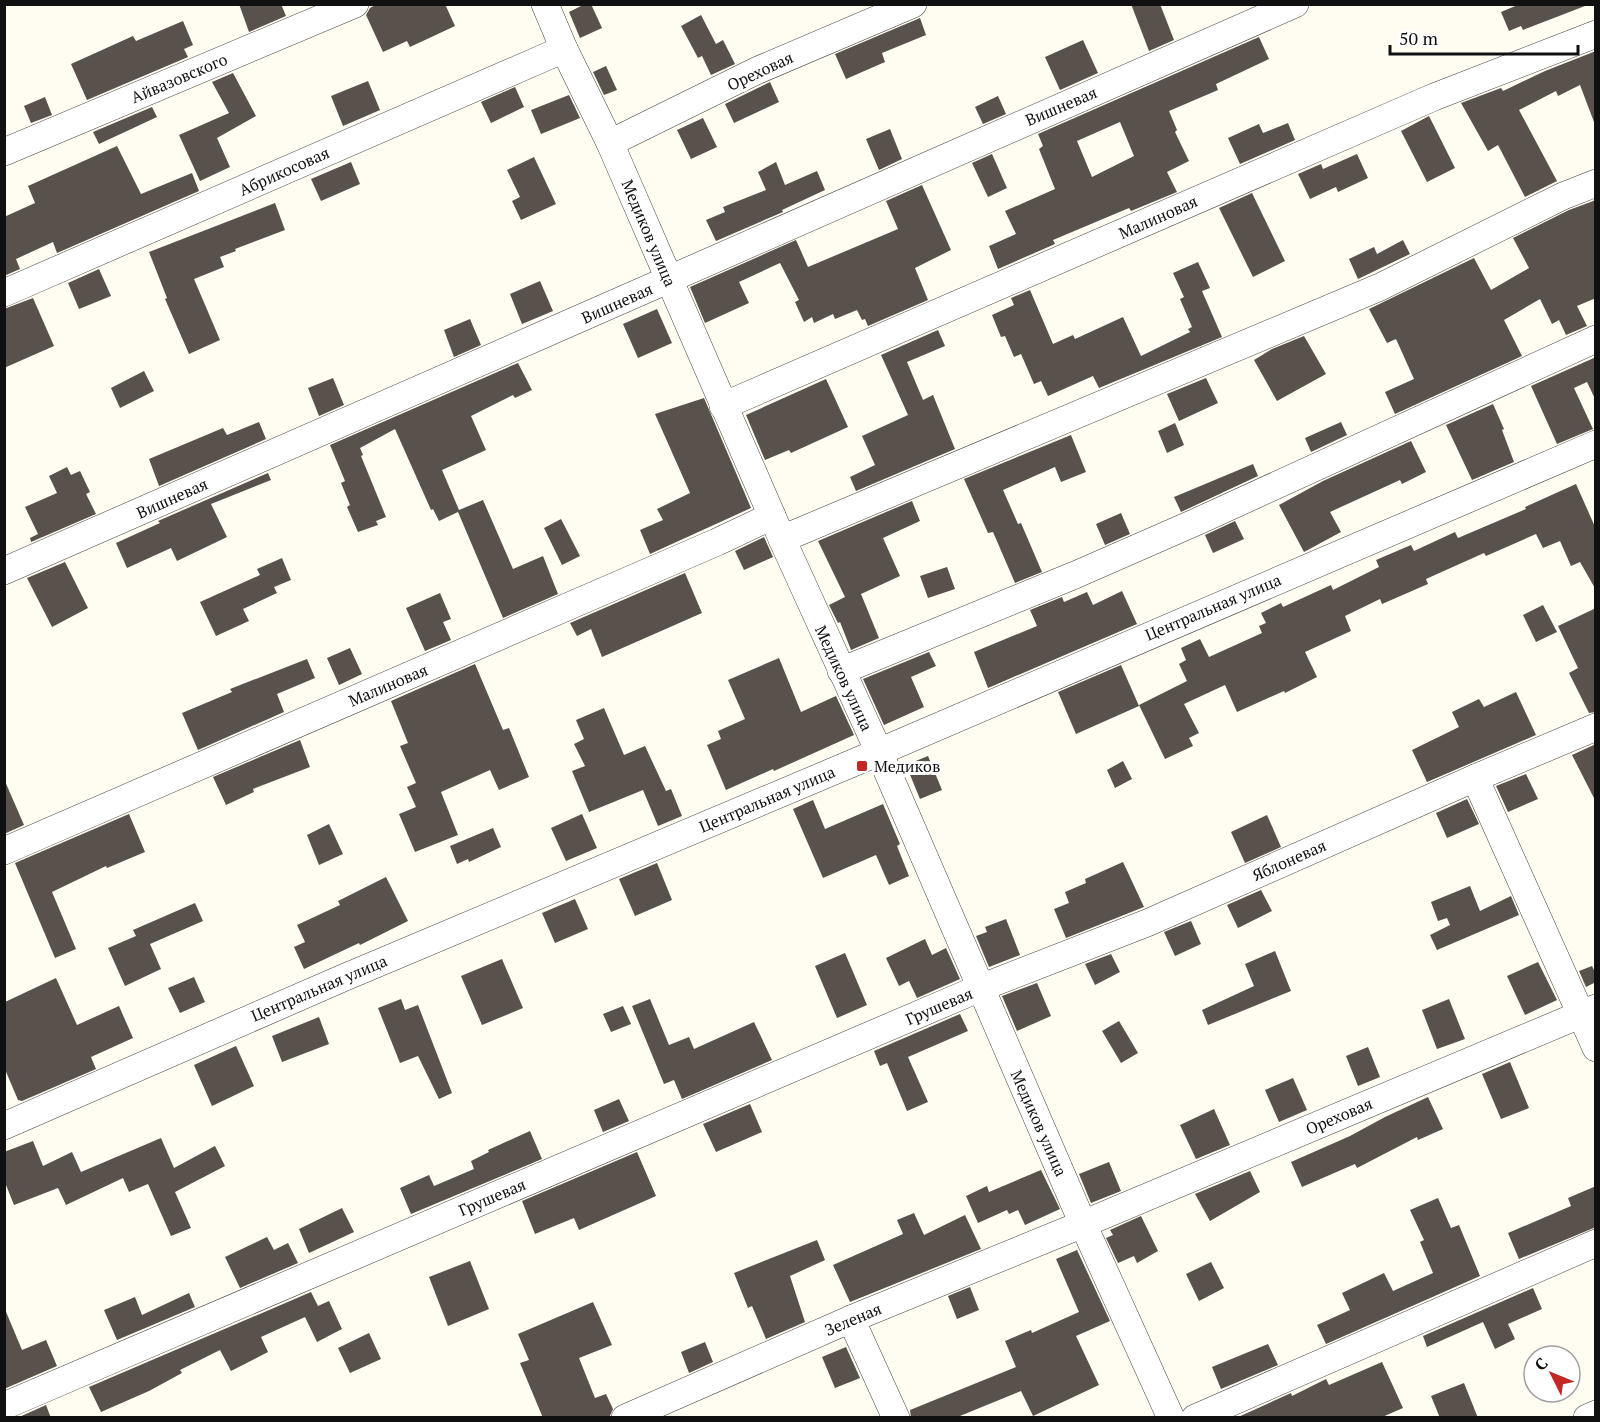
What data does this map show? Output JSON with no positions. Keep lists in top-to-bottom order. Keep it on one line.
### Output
{"streets":{"street":["Ореховая","Айвазовского","Вишневая","Абрикосовая","Малиновая","Медиков улица","Центральная улица","Яблоневая","Грушевая","Зеленая"]},"crossings":[["Ореховая","Медиков улица"],["Ореховая","Зеленая"],["Вишневая","Медиков улица"],["Абрикосовая","Медиков улица"],["Малиновая","Медиков улица"],["Медиков улица","Центральная улица"],["Медиков улица","Яблоневая"],["Медиков улица","Грушевая"],["Медиков улица","Зеленая"],["Яблоневая","Грушевая"]],"places":{"transit":["Медиков"]},"scale_bar":"50 m","north":"top left"}
